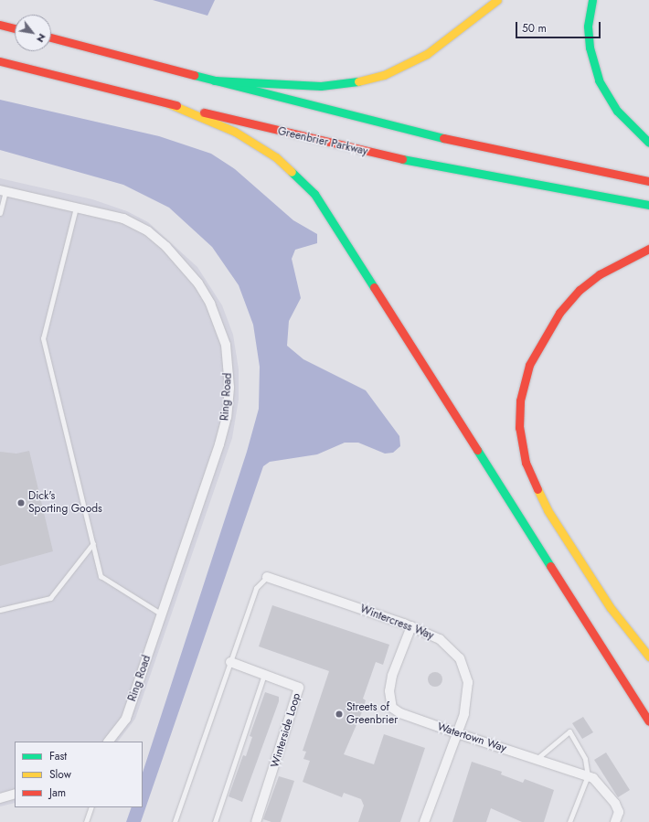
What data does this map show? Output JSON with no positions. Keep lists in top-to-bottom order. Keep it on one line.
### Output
{"streets":{"main road":["Greenbrier Parkway"],"street":["Ring Road","Wintercress Way","Winterside Loop","Watertown Way"]},"crossings":[["Wintercress Way","Watertown Way"]],"places":["Dick's Sporting Goods","Streets of Greenbrier"],"legend":["Fast","Slow","Jam"],"scale_bar":"50 m","north":"bottom right"}
